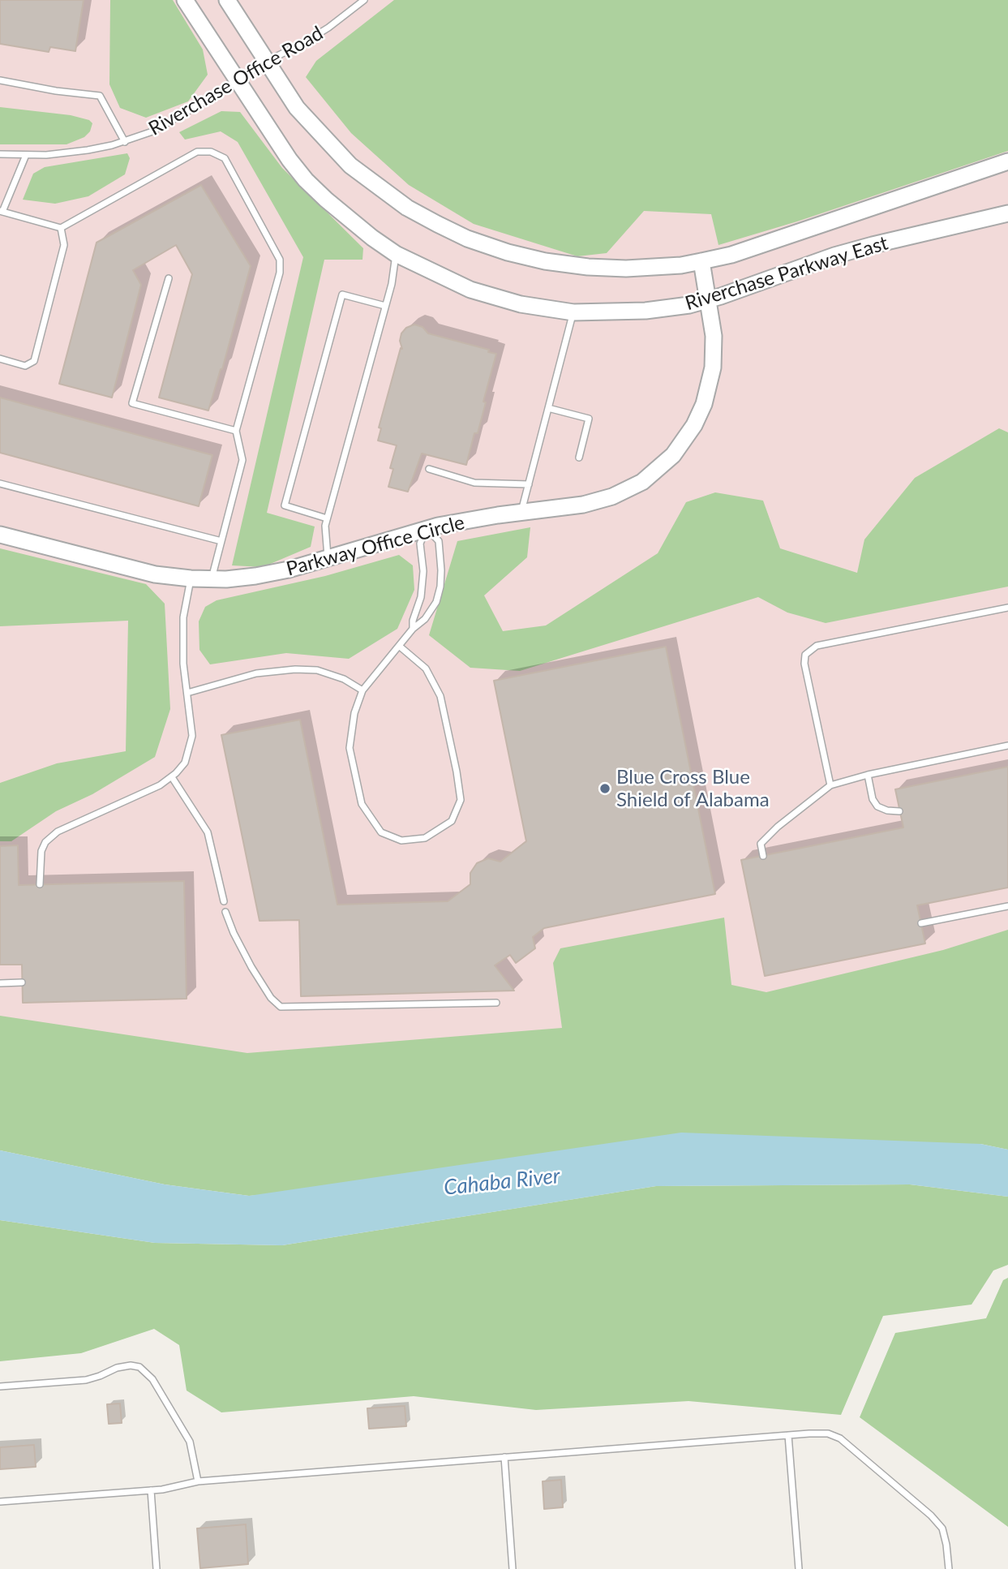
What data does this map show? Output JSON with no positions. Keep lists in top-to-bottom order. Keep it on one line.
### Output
{"streets":{"street":["Riverchase Parkway East","Parkway Office Circle"],"lane":["Riverchase Office Road"]},"crossings":[["Riverchase Office Road","Riverchase Parkway East"],["Riverchase Parkway East","Parkway Office Circle"]],"water":["Cahaba River"],"places":["Blue Cross Blue Shield of Alabama"]}
